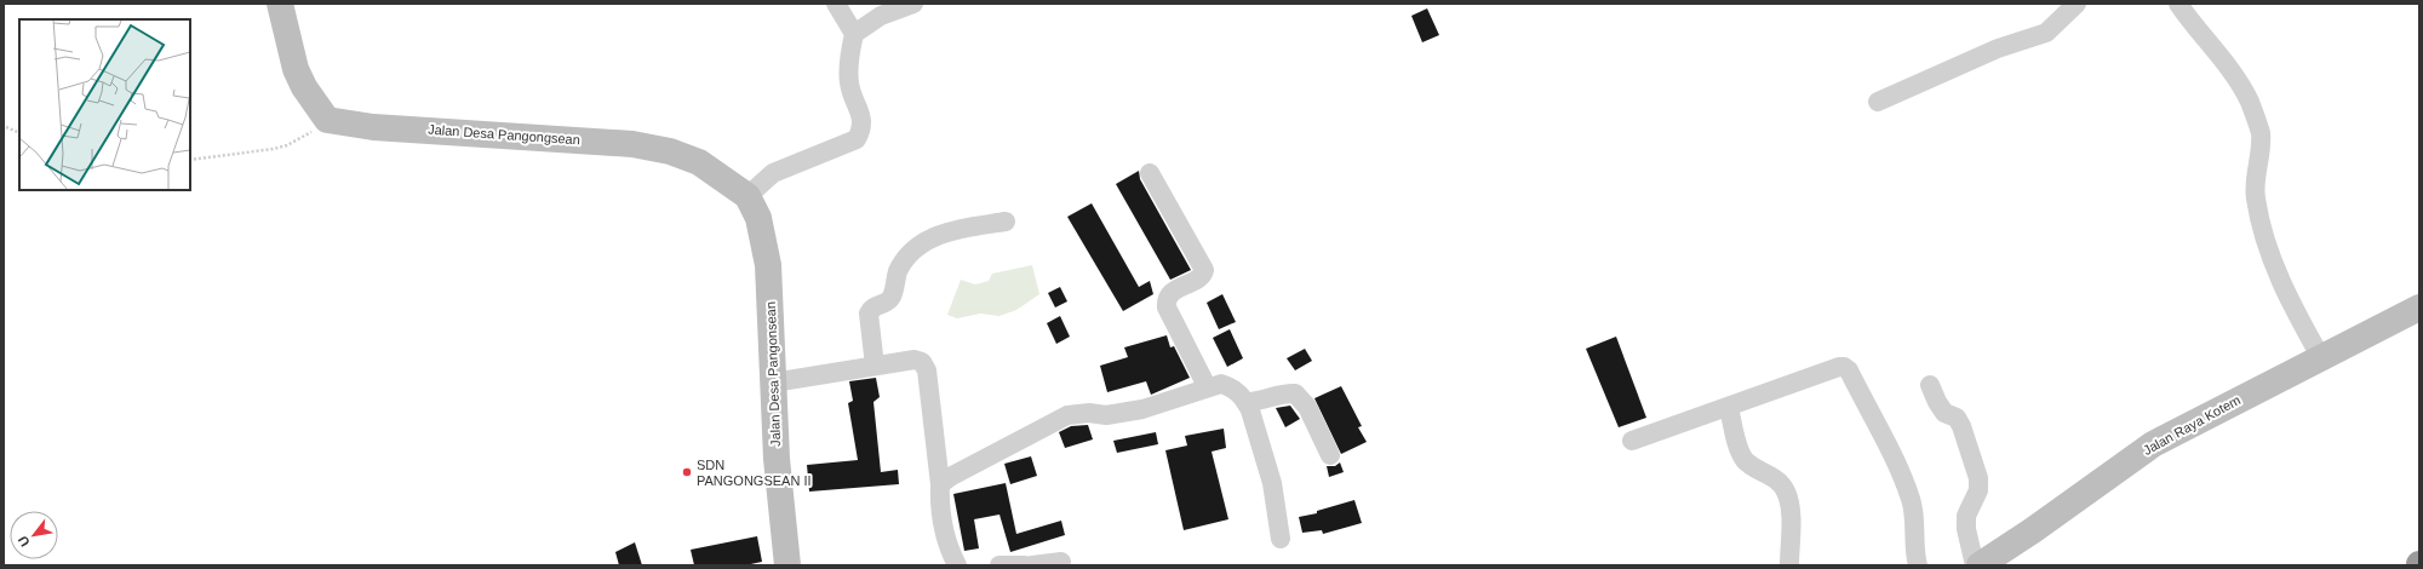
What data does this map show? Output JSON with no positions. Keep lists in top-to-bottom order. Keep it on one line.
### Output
{"streets":{"street":["Jalan Desa Pangongsean","Jalan Desa Pangonsean","Jalan Raya Kotem"]},"crossings":[["Jalan Desa Pangongsean","Jalan Desa Pangonsean"]],"places":["SDN PANGONGSEAN II"],"north":"bottom left"}
